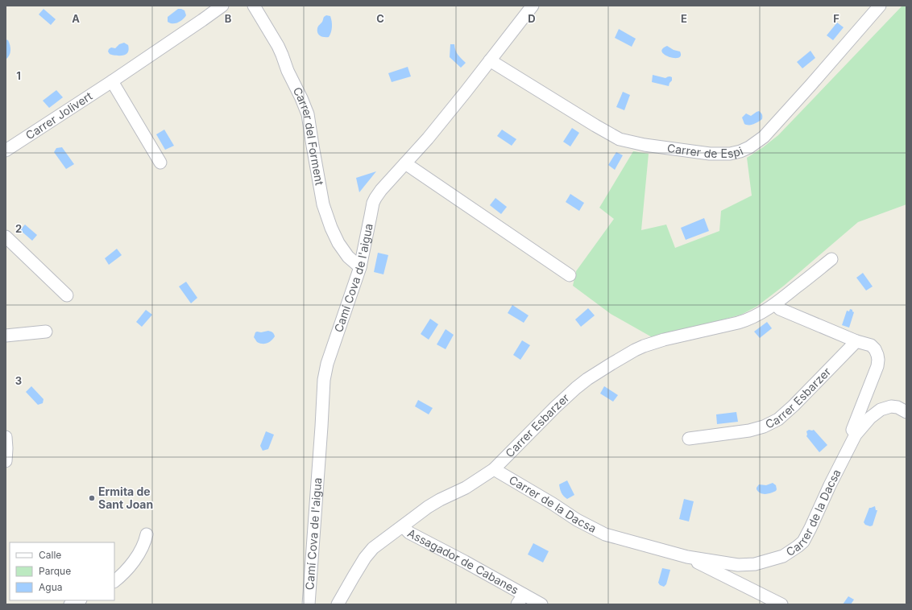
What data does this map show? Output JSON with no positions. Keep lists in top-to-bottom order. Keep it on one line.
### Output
{"streets":{"street":["Carrer Jolivert","Carrer del Forment","Carrer de Espi","Camí Cova de l'aigua","Carrer Esbarzer","Carrer de la Dacsa","Assagador de Cabanes"]},"crossings":[["Carrer del Forment","Camí Cova de l'aigua"],["Carrer de Espi","Camí Cova de l'aigua"],["Carrer Esbarzer","Carrer de la Dacsa"],["Carrer Esbarzer","Assagador de Cabanes"]],"places":["Ermita de Sant Joan"],"legend":["Calle","Parque","Agua"],"grid":{"columns":["A","B","C","D","E","F"],"rows":["1","2","3"]}}
